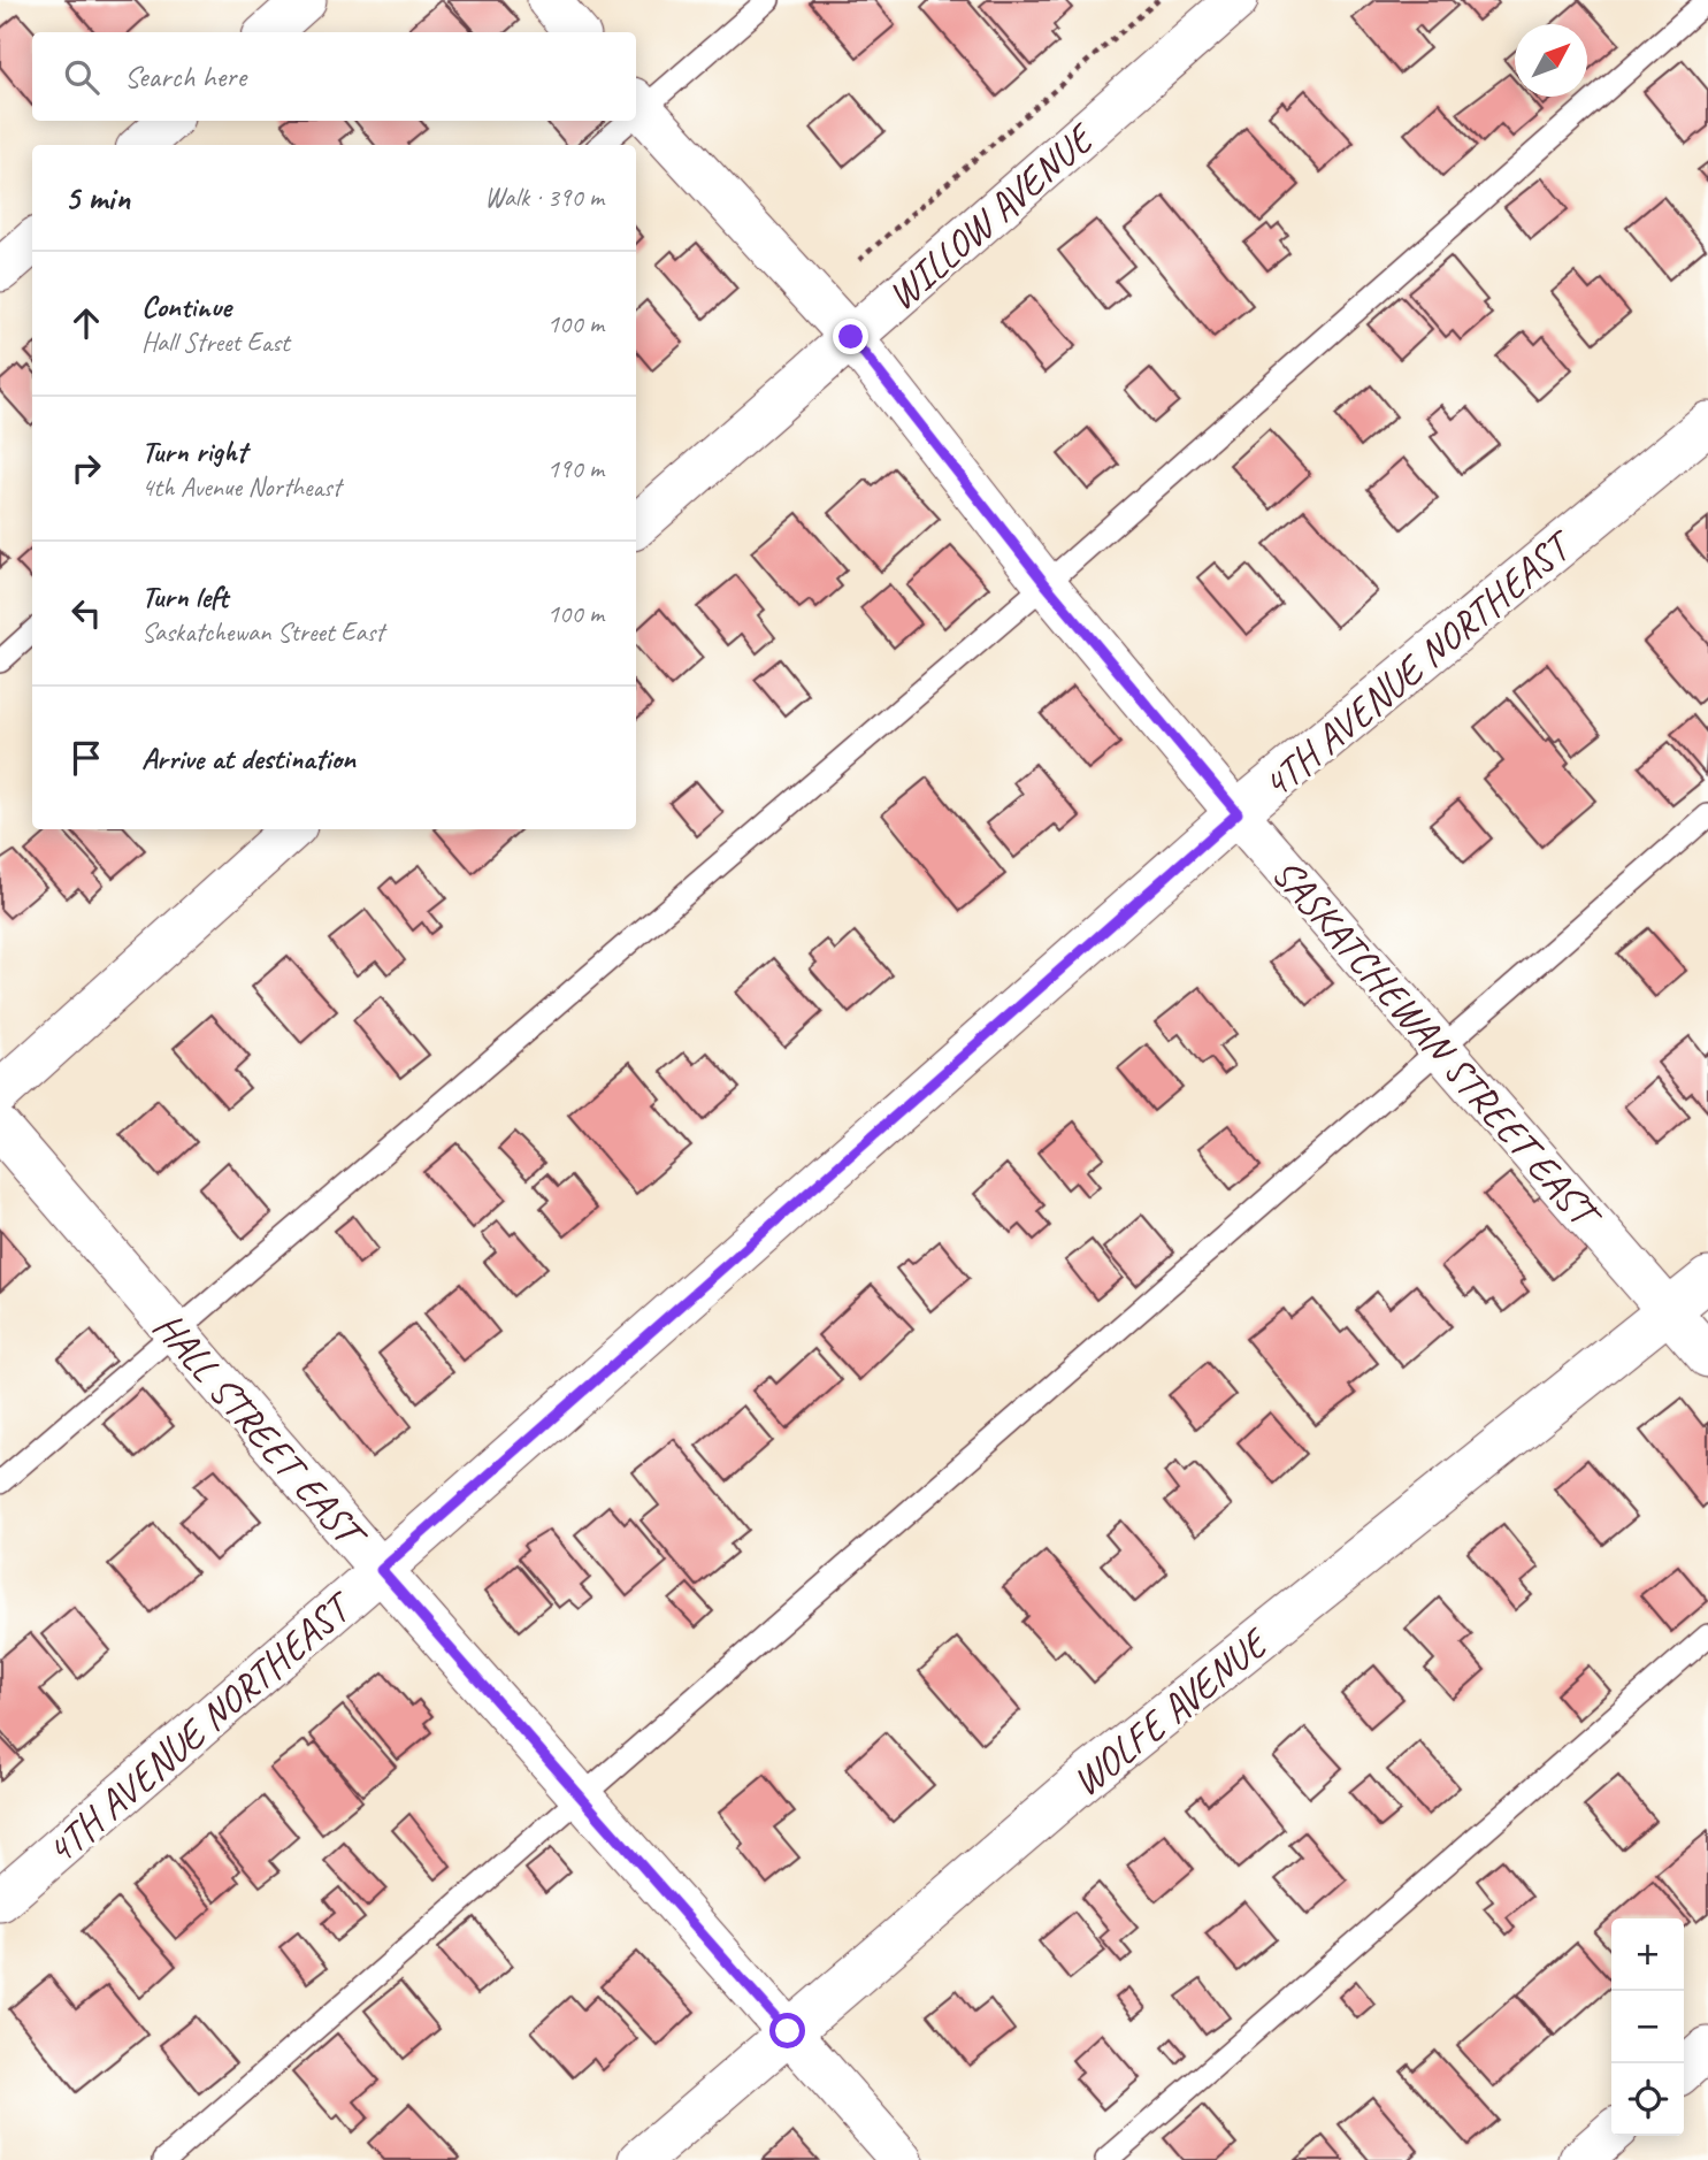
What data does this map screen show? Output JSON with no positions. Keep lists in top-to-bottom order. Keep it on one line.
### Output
{"streets":{"street":["WILLOW AVENUE","4TH AVENUE NORTHEAST","SASKATCHEWAN STREET EAST","HALL STREET EAST","WOLFE AVENUE"]},"crossings":[["WILLOW AVENUE","SASKATCHEWAN STREET EAST"],["4TH AVENUE NORTHEAST","SASKATCHEWAN STREET EAST"],["4TH AVENUE NORTHEAST","HALL STREET EAST"],["SASKATCHEWAN STREET EAST","WOLFE AVENUE"],["HALL STREET EAST","WOLFE AVENUE"]],"north":"top right","page":{"search":"Search here","heading":["5 min","Walk · 390 m"],"list":[["Continue","Hall Street East","100 m"],["Turn right","4th Avenue Northeast","190 m"],["Turn left","Saskatchewan Street East","100 m"],"Arrive at destination"],"map_buttons":["+","−"]}}
